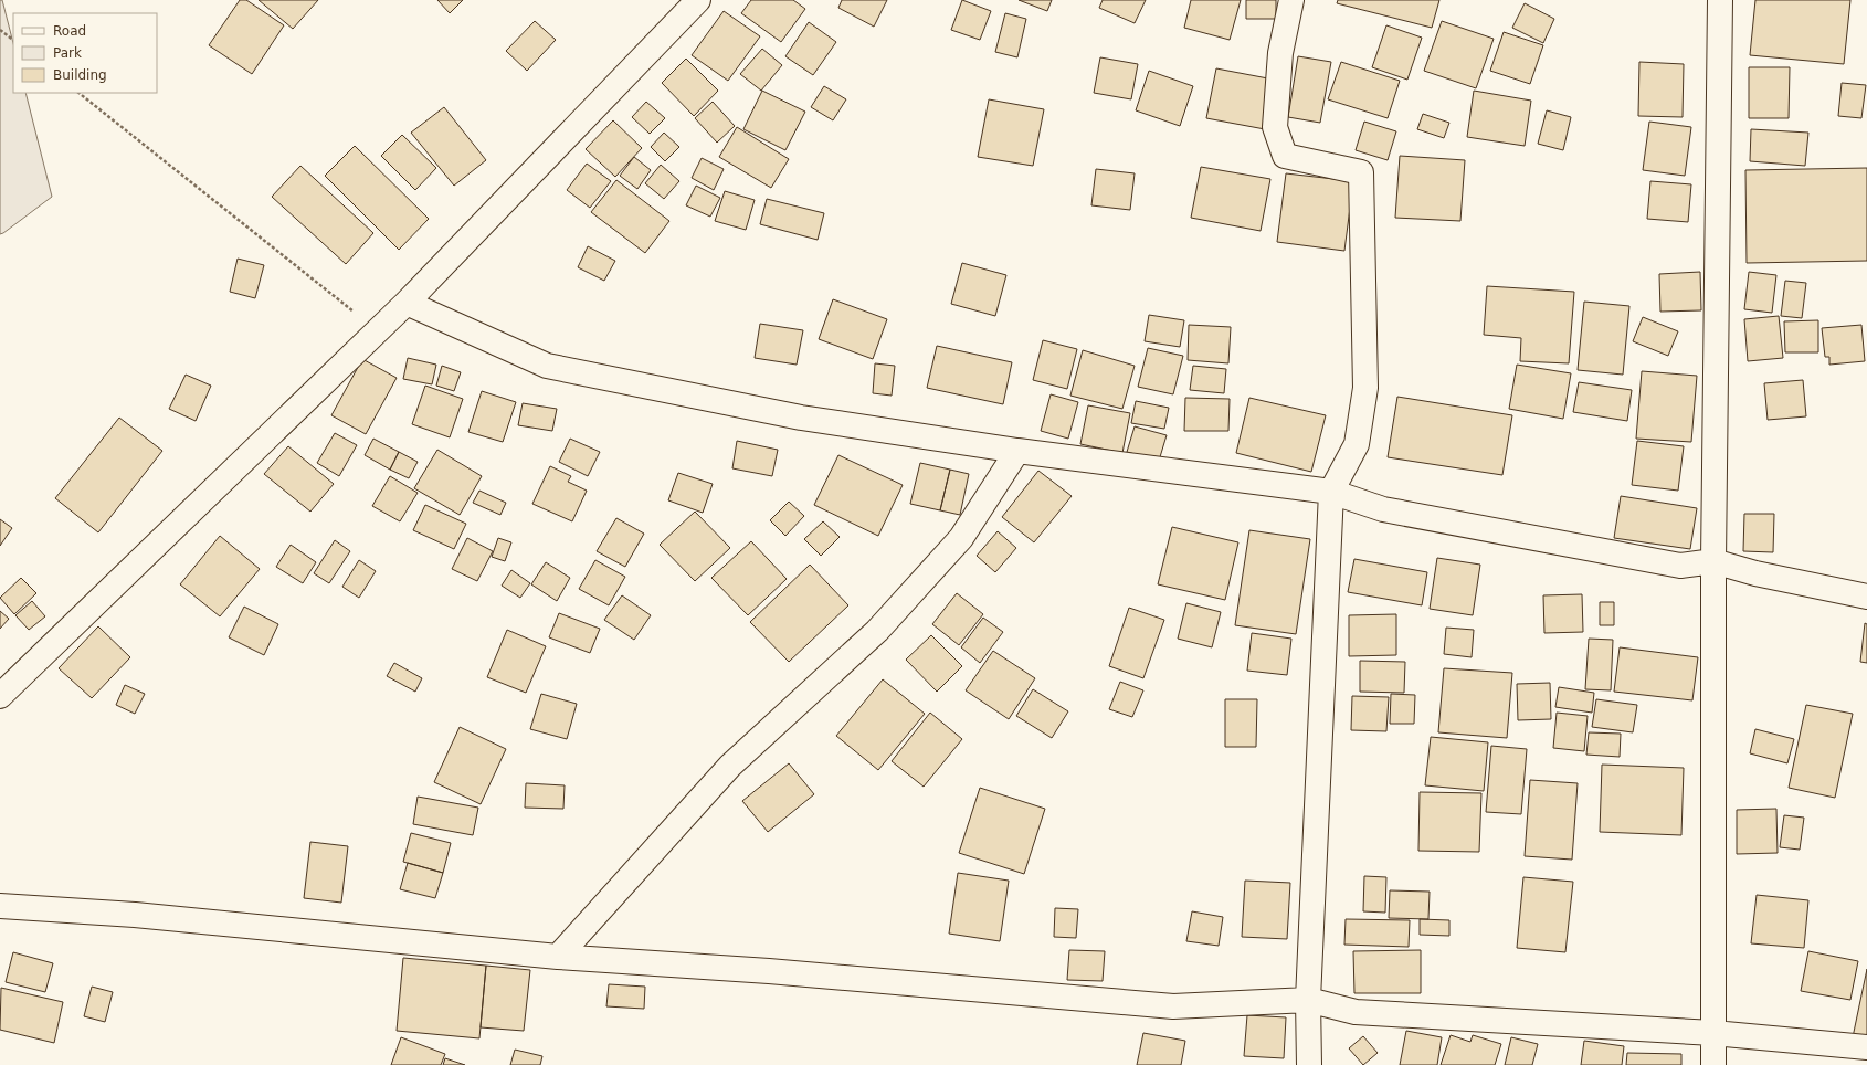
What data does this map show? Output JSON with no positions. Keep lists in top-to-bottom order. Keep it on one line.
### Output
{"legend":["Road","Park","Building"]}
